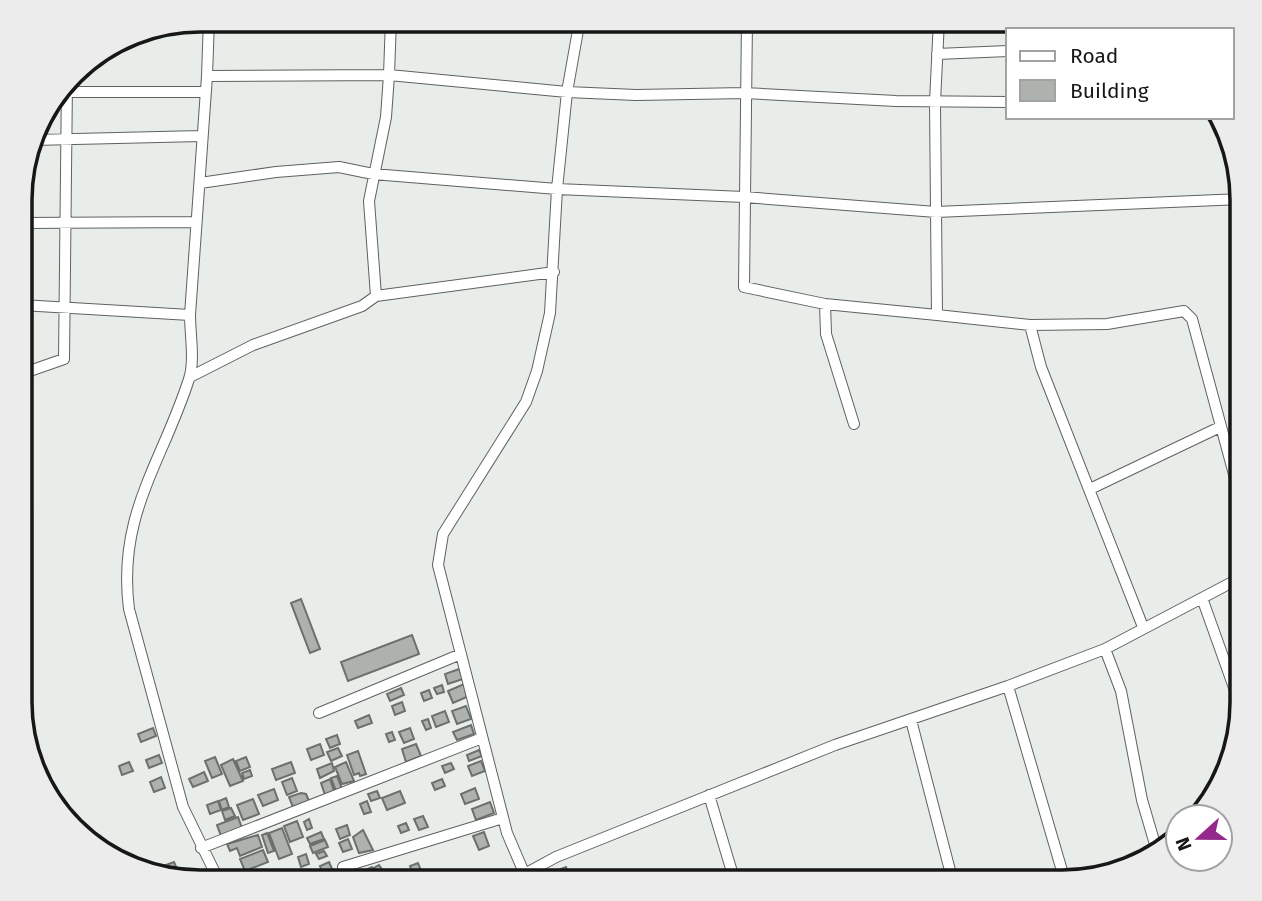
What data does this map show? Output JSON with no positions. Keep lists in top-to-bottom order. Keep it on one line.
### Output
{"legend":["Road","Building"],"north":"left"}
